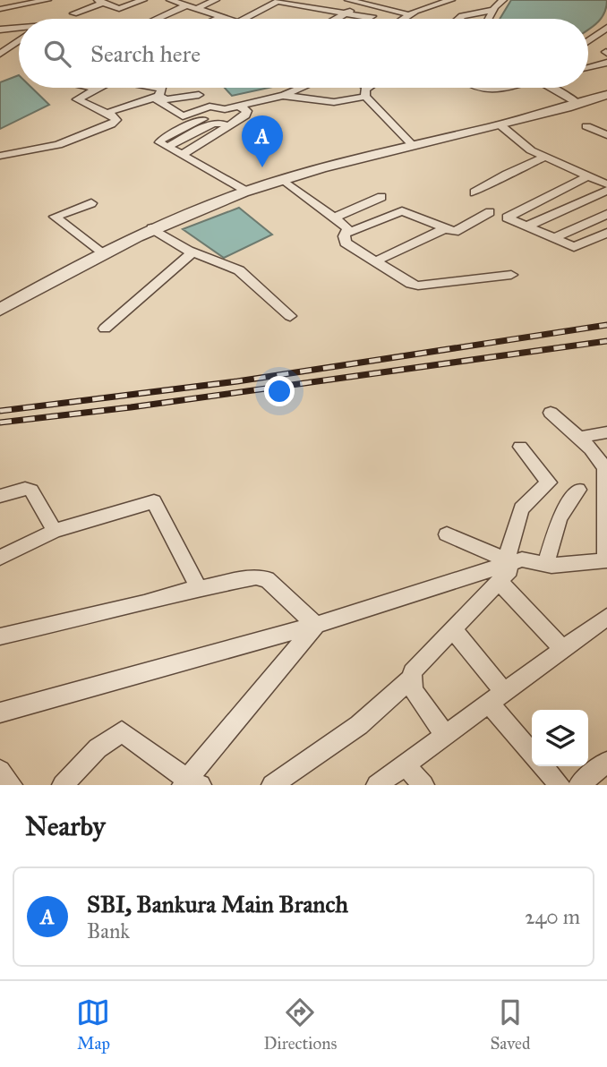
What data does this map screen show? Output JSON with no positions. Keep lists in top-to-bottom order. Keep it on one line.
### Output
{"page":{"search":"Search here","pins":"A","heading":"Nearby","list":[{"mark":"A","name":"SBI, Bankura Main Branch","note":"Bank","value":"240 m"}],"nav":["Map","Directions","Saved"]}}
